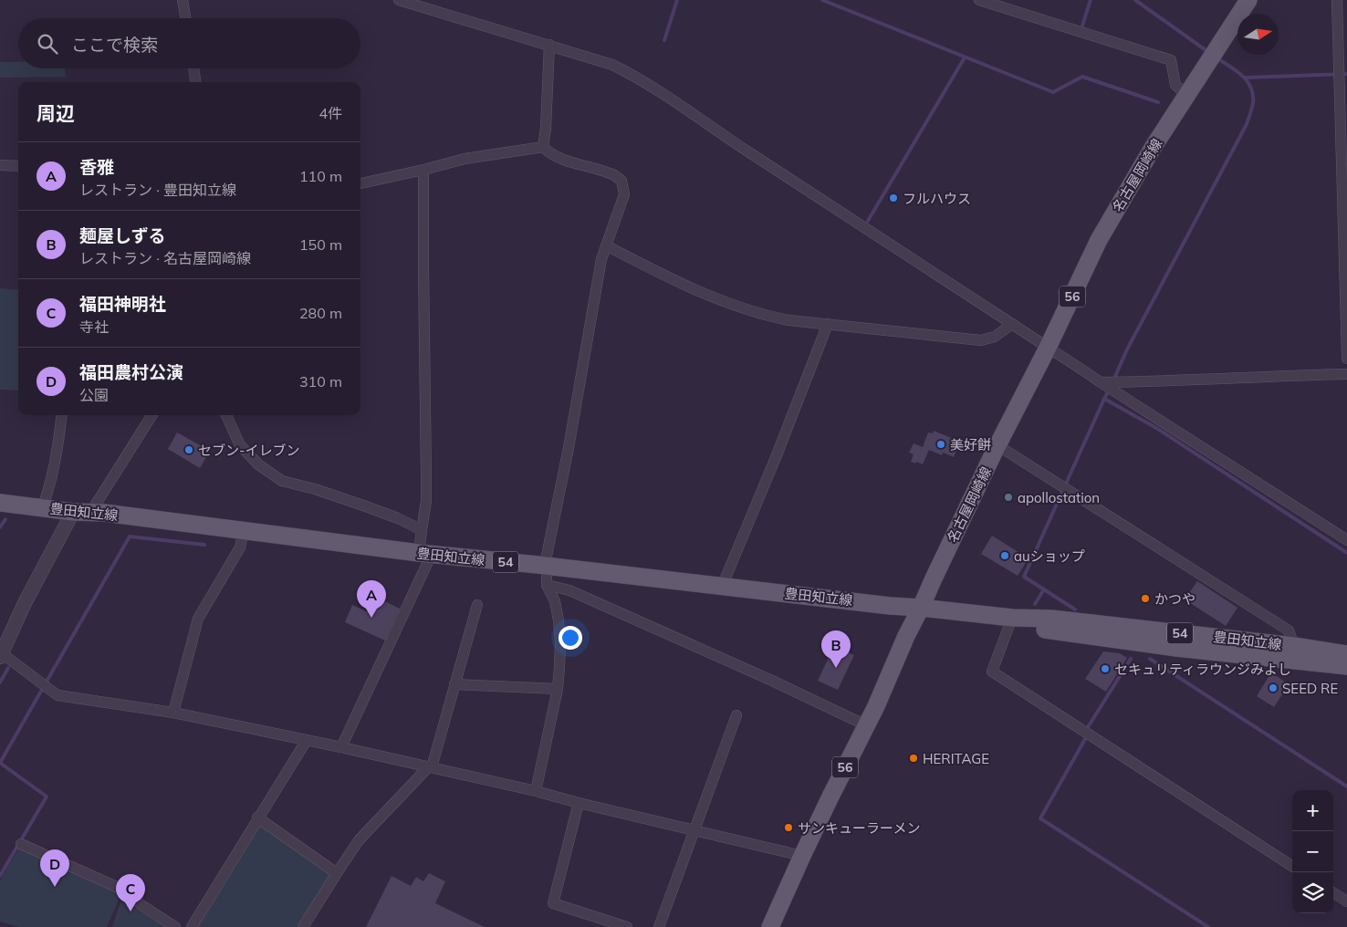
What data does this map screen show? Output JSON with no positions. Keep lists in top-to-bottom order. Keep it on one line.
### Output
{"streets":{"main road":["名古屋岡崎線","56","豊田知立線","54"]},"crossings":[["名古屋岡崎線","豊田知立線"]],"places":["フルハウス","美好餅","セブン-イレブン","apollostation","auショップ","かつや","セキュリティラウンジみよし","SEED RE","HERITAGE","サンキューラーメン"],"north":"right","page":{"search":"ここで検索","heading":["周辺","4件"],"list":[{"mark":"A","name":"香雅","note":"レストラン · 豊田知立線","value":"110 m"},{"mark":"B","name":"麺屋しずる","note":"レストラン · 名古屋岡崎線","value":"150 m"},{"mark":"C","name":"福田神明社","note":"寺社","value":"280 m"},{"mark":"D","name":"福田農村公演","note":"公園","value":"310 m"}],"pins":["A","B","D","C"],"map_buttons":["+","−"]}}
